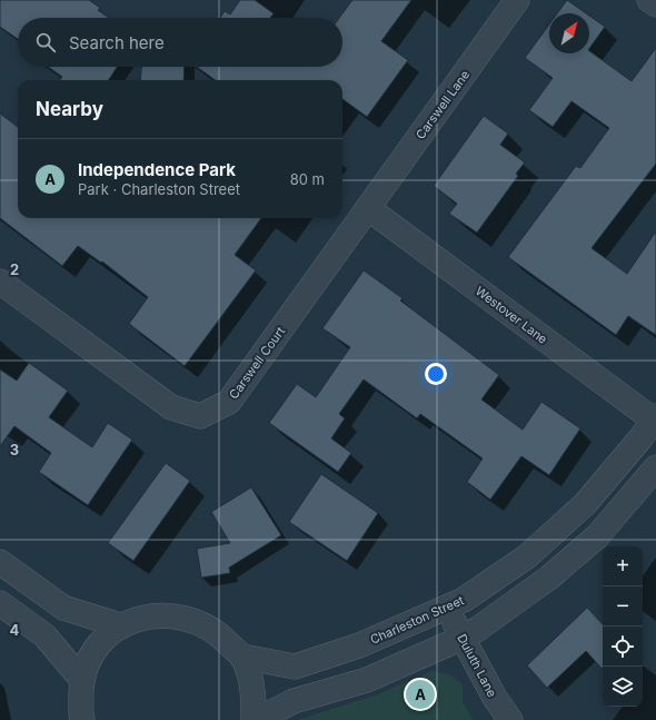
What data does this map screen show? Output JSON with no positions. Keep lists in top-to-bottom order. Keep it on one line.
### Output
{"streets":{"street":["Carswell Lane","Westover Lane","Carswell Court","Charleston Street","Duluth Lane"]},"crossings":[["Carswell Lane","Westover Lane"],["Carswell Lane","Carswell Court"],["Westover Lane","Carswell Court"],["Westover Lane","Charleston Street"],["Charleston Street","Duluth Lane"]],"north":"top right","page":{"search":"Search here","heading":"Nearby","list":[{"mark":"A","name":"Independence Park","note":"Park · Charleston Street","value":"80 m"}],"map_buttons":["+","−"],"pins":"A"},"grid":{"rows":["2","3","4"]}}
